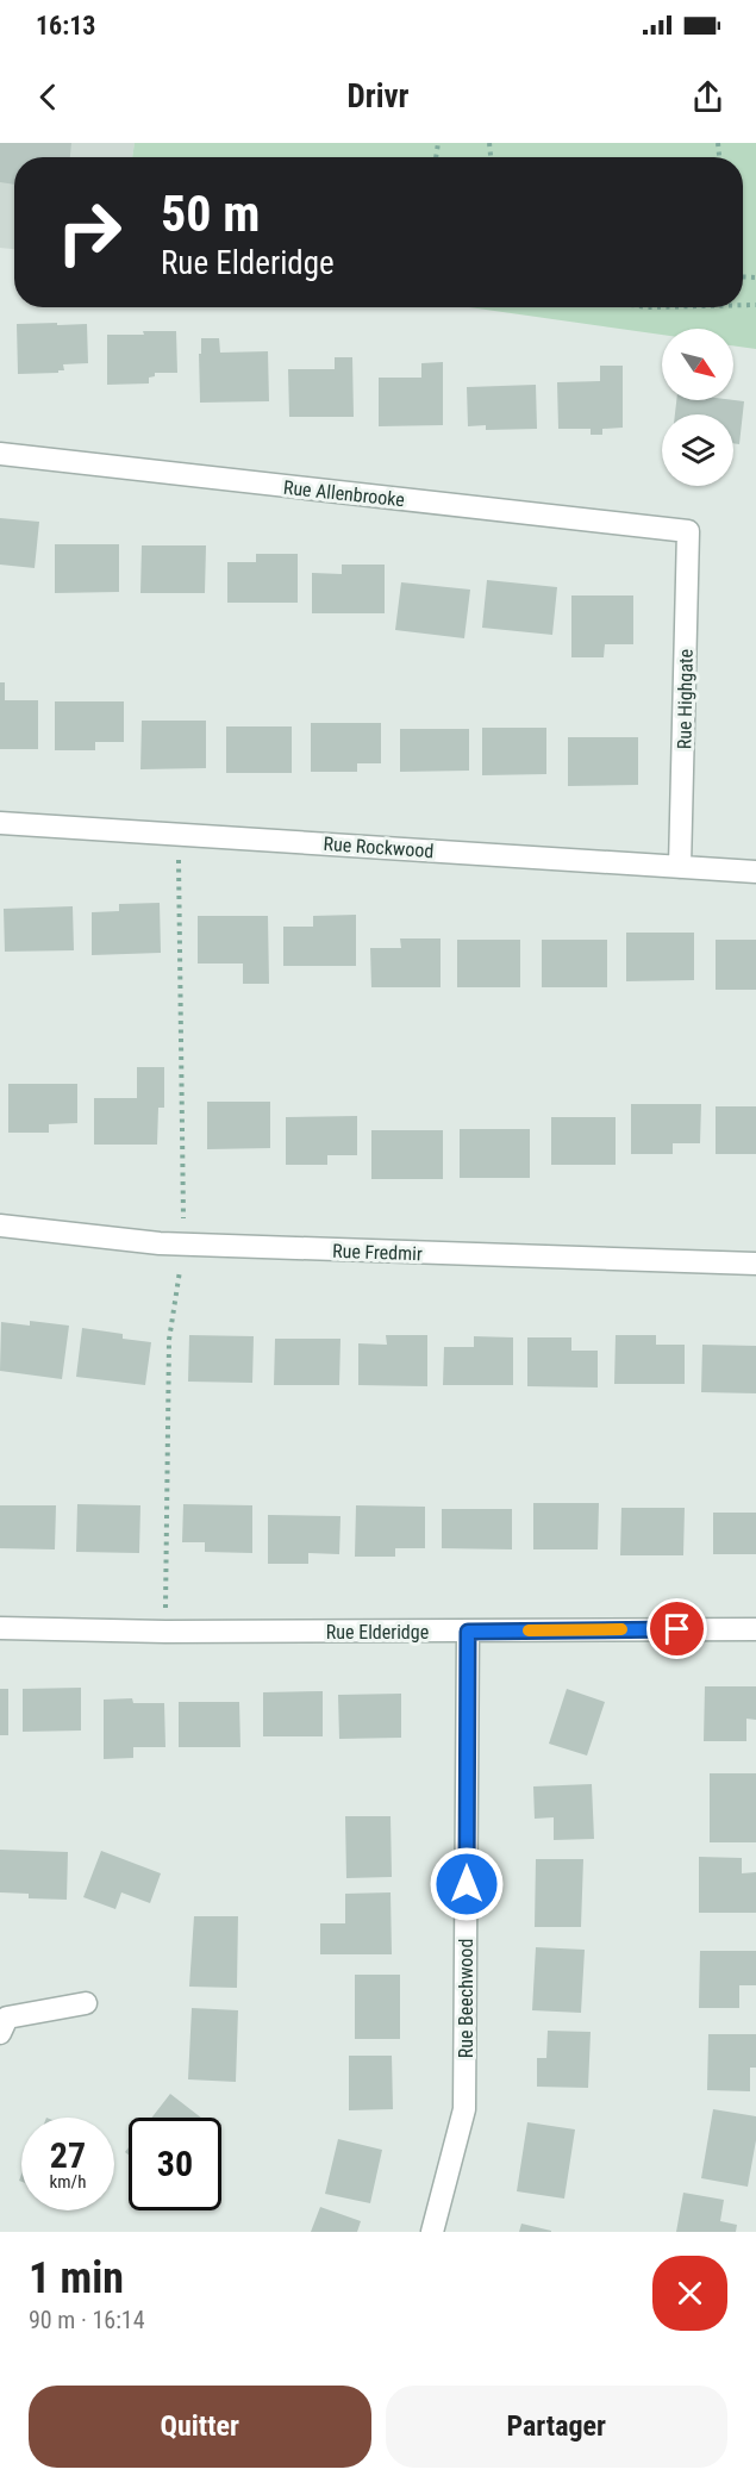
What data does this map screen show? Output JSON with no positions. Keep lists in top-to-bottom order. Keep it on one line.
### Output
{"streets":{"street":["Rue Allenbrooke","Rue Highgate","Rue Rockwood","Rue Fredmir","Rue Elderidge","Rue Beechwood"]},"crossings":[["Rue Allenbrooke","Rue Highgate"],["Rue Highgate","Rue Rockwood"],["Rue Elderidge","Rue Beechwood"]],"north":"bottom right","page":{"status":"16:13","header":"Drivr","turn":["50 m","Rue Elderidge"],"speed":"27 km/h","limit":"30","heading":["1 min","90 m · 16:14"],"buttons":["Quitter","Partager"]}}
